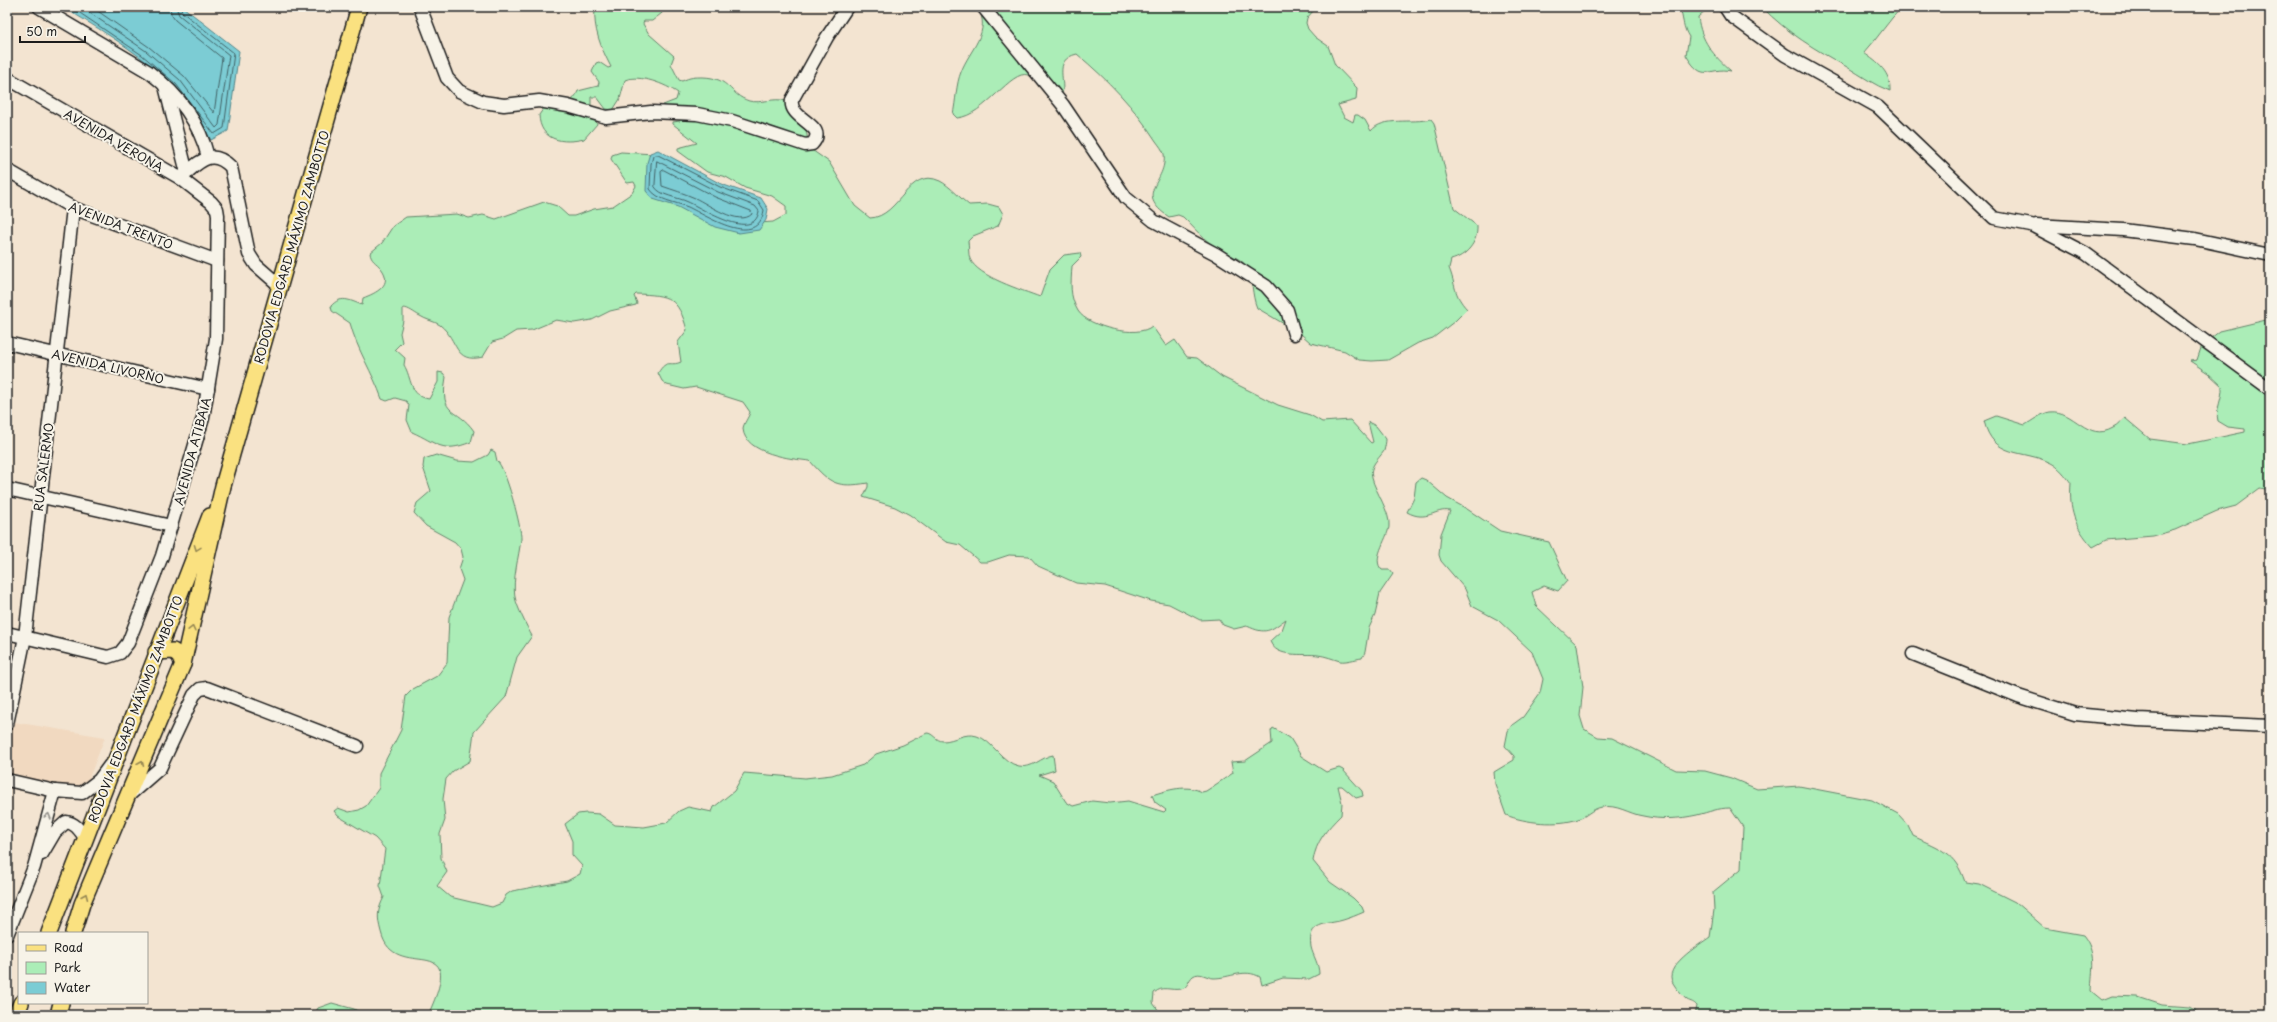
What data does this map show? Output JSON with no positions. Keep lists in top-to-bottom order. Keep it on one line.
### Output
{"streets":{"main road":["RODOVIA EDGARD MÁXIMO ZAMBOTTO"],"street":["AVENIDA VERONA","AVENIDA TRENTO","AVENIDA LIVORNO","AVENIDA ATIBAIA","RUA SALERMO"]},"crossings":[["AVENIDA VERONA","AVENIDA ATIBAIA"],["AVENIDA TRENTO","AVENIDA ATIBAIA"],["AVENIDA TRENTO","RUA SALERMO"],["AVENIDA LIVORNO","AVENIDA ATIBAIA"],["AVENIDA LIVORNO","RUA SALERMO"],["AVENIDA ATIBAIA","RUA SALERMO"]],"legend":["Road","Park","Water"],"scale_bar":"50 m"}
